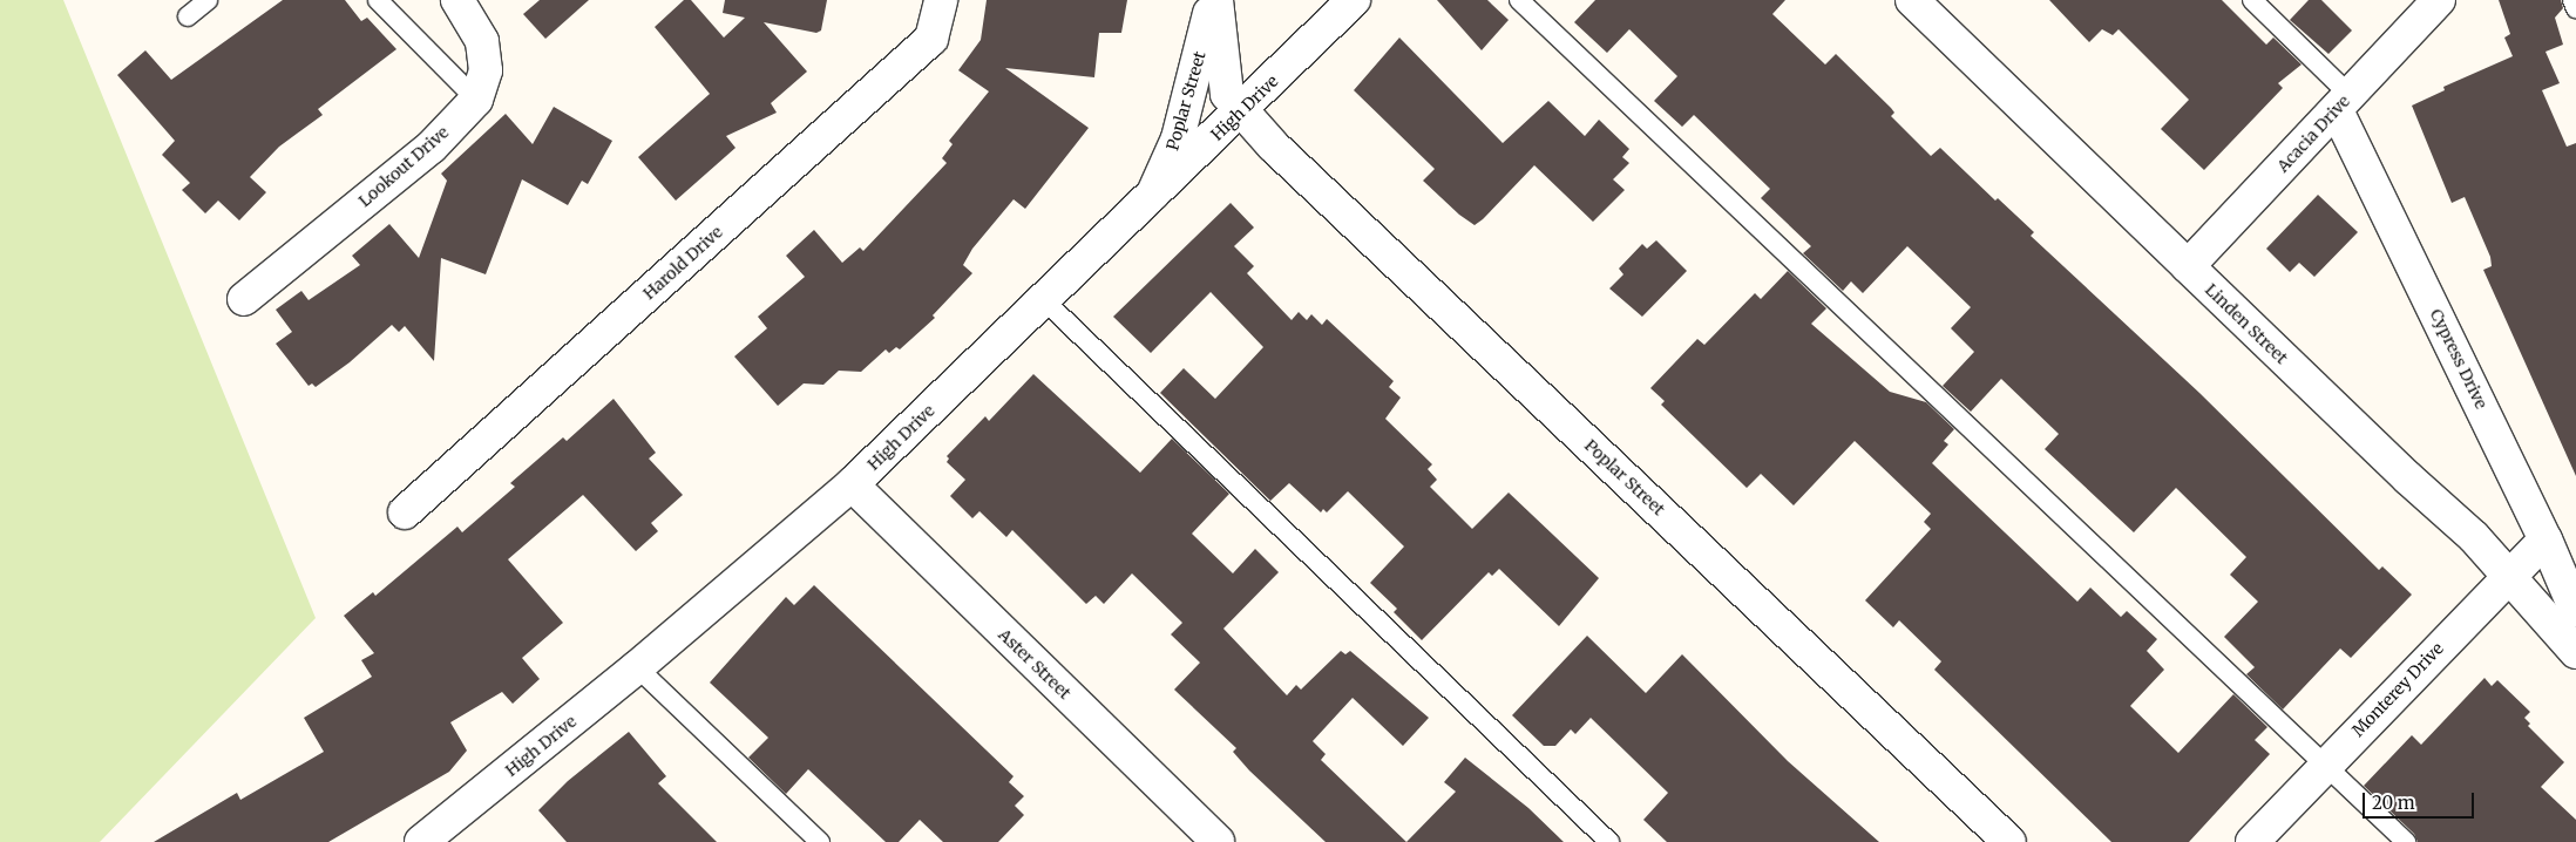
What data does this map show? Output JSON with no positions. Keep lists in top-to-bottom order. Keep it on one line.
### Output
{"streets":{"street":["Poplar Street","High Drive","Acacia Drive","Lookout Drive","Harold Drive","Linden Street","Cypress Drive","Aster Street","Monterey Drive"]},"crossings":[["Poplar Street","High Drive"],["High Drive","Aster Street"],["Acacia Drive","Linden Street"],["Acacia Drive","Cypress Drive"],["Linden Street","Monterey Drive"],["Cypress Drive","Monterey Drive"]],"scale_bar":"20 m"}
